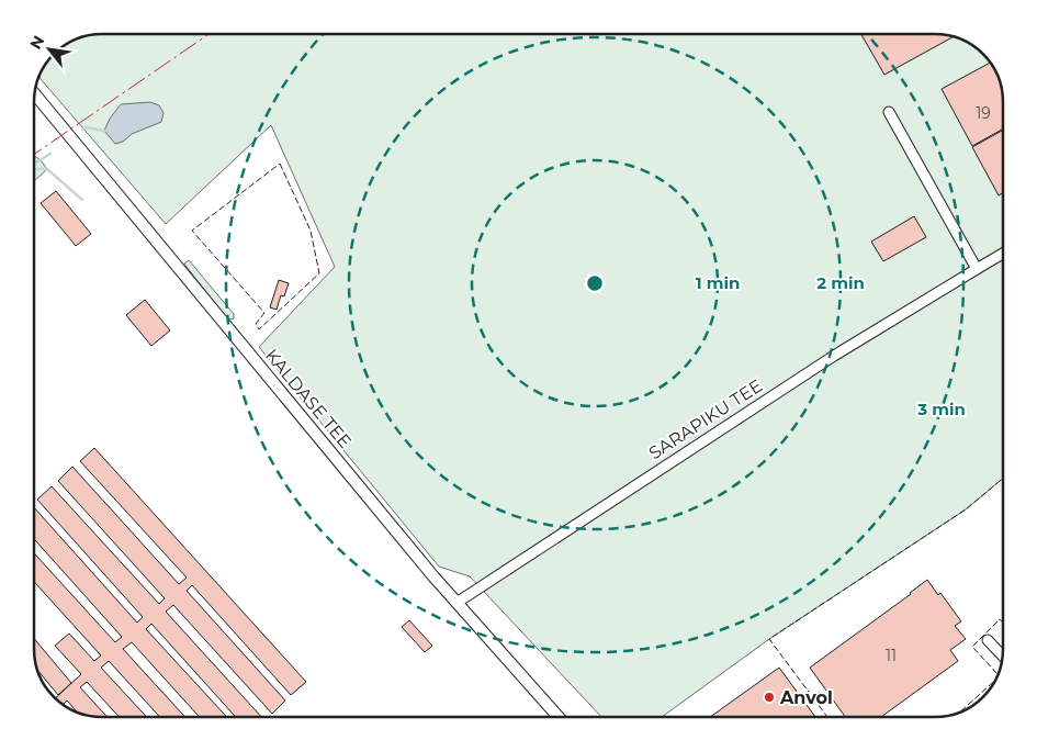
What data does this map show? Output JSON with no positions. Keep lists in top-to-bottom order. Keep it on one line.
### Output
{"streets":{"street":["KALDASE TEE","SARAPIKU TEE"]},"crossings":[["KALDASE TEE","SARAPIKU TEE"]],"places":["Anvol"],"house_numbers":["19","11"],"north":"top left","rings":["1 min","2 min","3 min"]}
